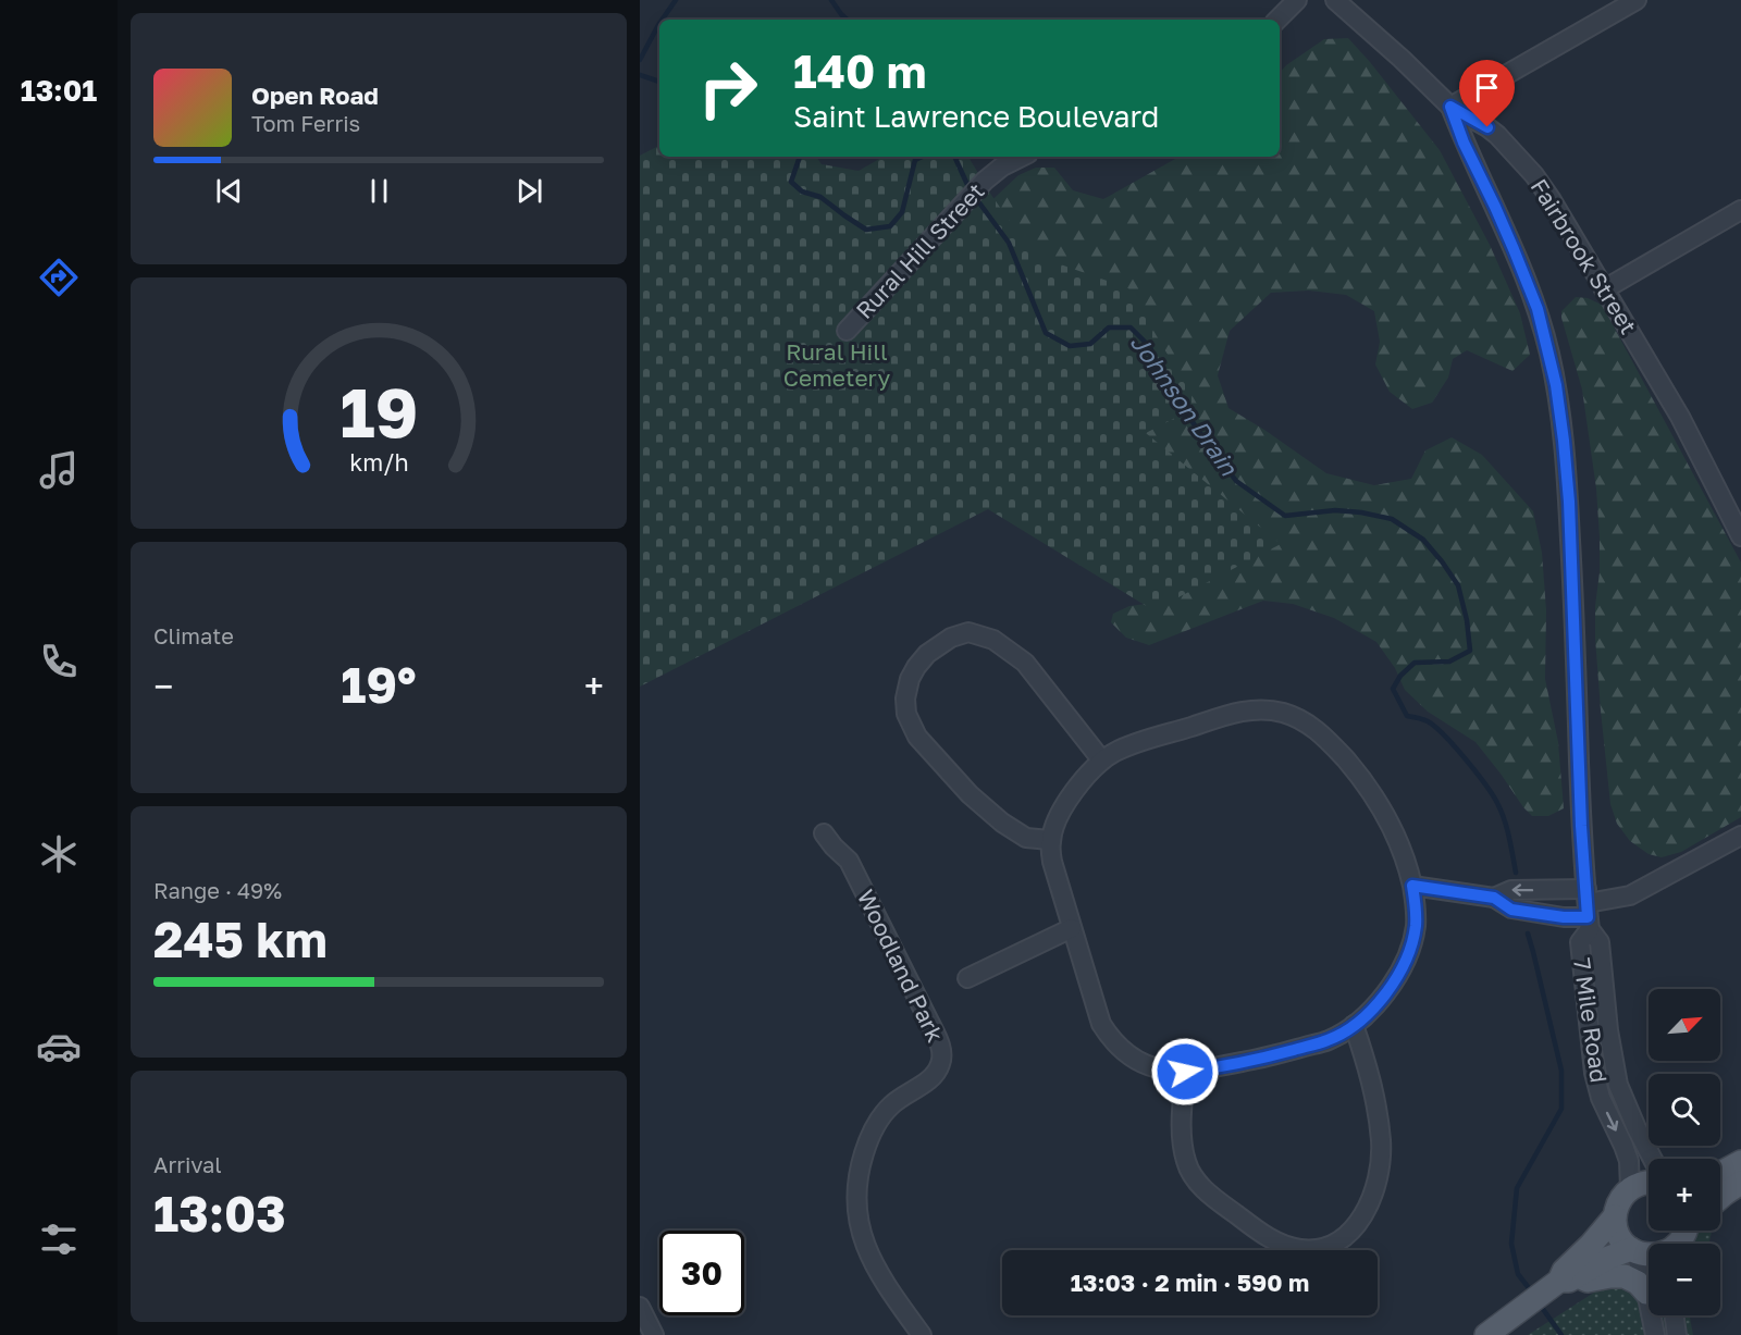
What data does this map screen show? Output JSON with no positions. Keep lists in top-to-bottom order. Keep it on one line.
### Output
{"streets":{"street":["Rural Hill Street","Fairbrook Street","Woodland Park","7 Mile Road"]},"crossings":[["Fairbrook Street","7 Mile Road"]],"water":["Johnson Drain"],"parks":["Rural Hill Cemetery"],"north":"top right","page":{"tabs":"13:01","turn":["140 m","Saint Lawrence Boulevard"],"song":["Open Road","Tom Ferris"],"tile":["Climate",["Range · 49%","245 km"],["Arrival","13:03"]],"heat":["−","19°","+"],"map_buttons":["+","−"],"limit":"30","trip":"13:03 · 2 min · 590 m","gauge":["19","km/h"]}}
